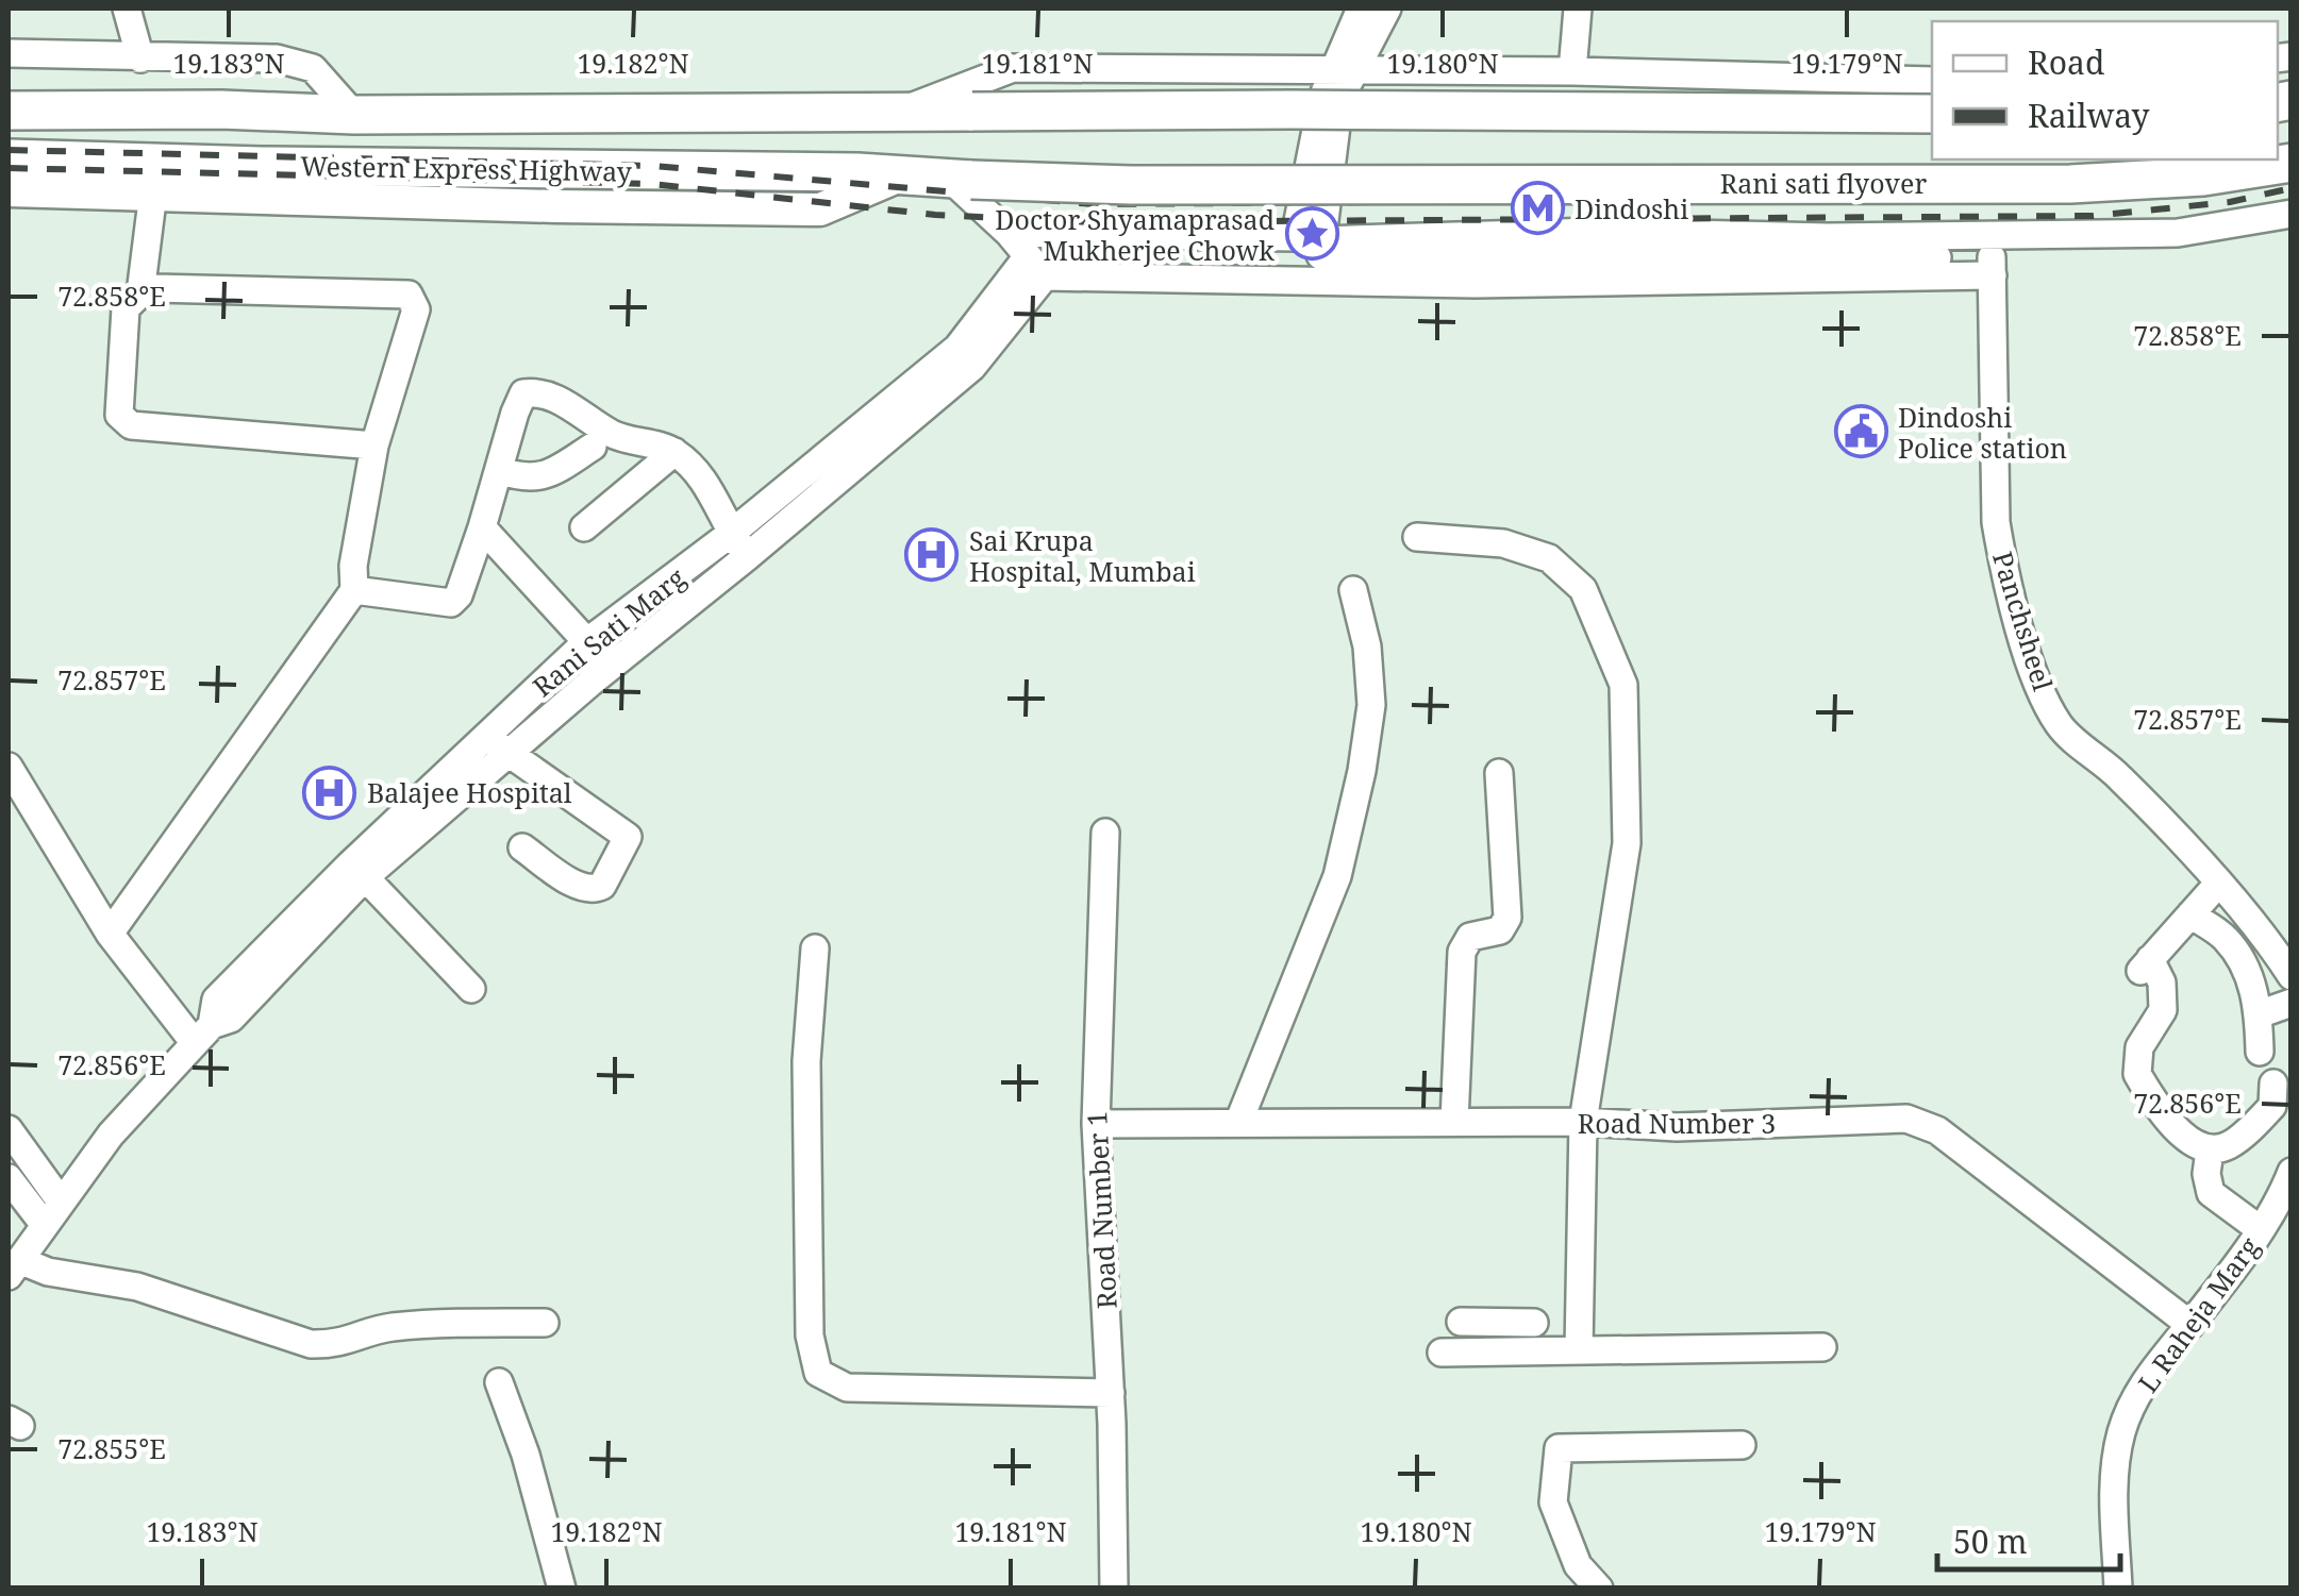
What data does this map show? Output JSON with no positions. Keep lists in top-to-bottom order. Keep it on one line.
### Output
{"streets":{"highway":["Western Express Highway","Rani sati flyover"],"street":["Panchsheel","Rani Sati Marg","Road Number 3","Road Number 1","L Raheja Marg"]},"crossings":[["Western Express Highway","Rani sati flyover"],["Road Number 3","Road Number 1"],["Road Number 3","L Raheja Marg"]],"places":{"metro station":["Dindoshi"],"place":["Doctor Shyamaprasad Mukherjee Chowk"],"public building":["Dindoshi Police station"],"hospital":["Sai Krupa Hospital, Mumbai","Balajee Hospital"]},"legend":["Road","Railway"],"scale_bar":"50 m","coordinates":["19.183°N","19.182°N","19.181°N","19.180°N","19.179°N","72.858°E","72.857°E","72.856°E","72.855°E"]}
